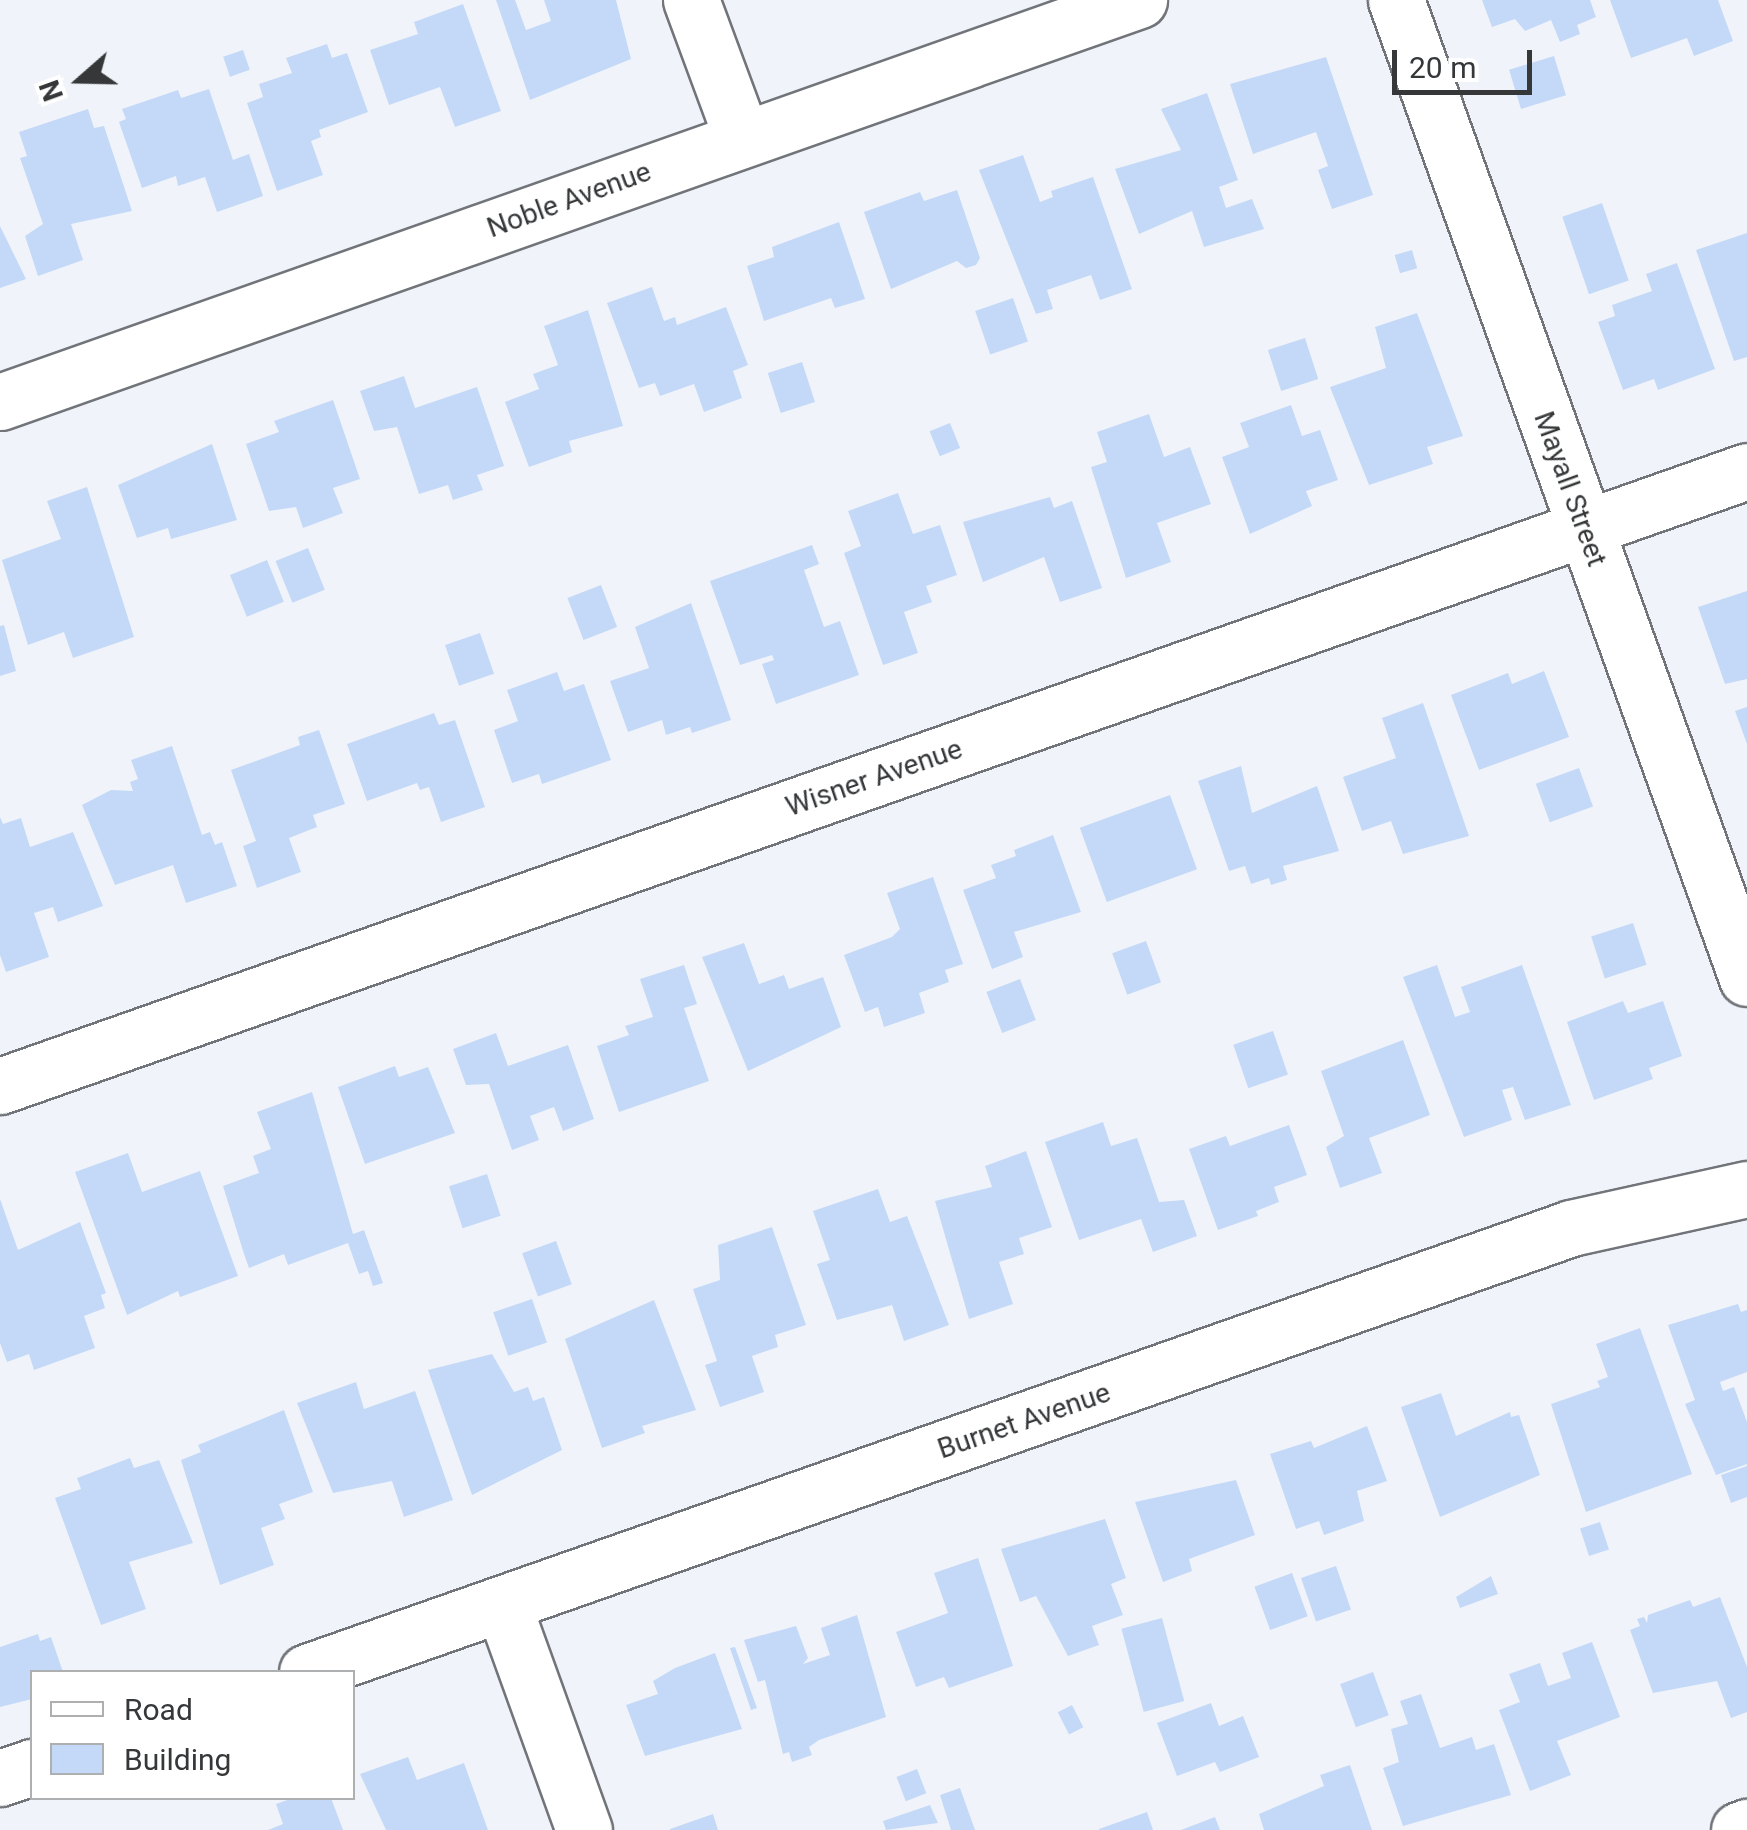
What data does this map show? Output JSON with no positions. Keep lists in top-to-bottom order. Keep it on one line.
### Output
{"streets":{"street":["Noble Avenue","Mayall Street","Wisner Avenue","Burnet Avenue"]},"crossings":[["Mayall Street","Wisner Avenue"]],"legend":["Road","Building"],"scale_bar":"20 m","north":"left"}
